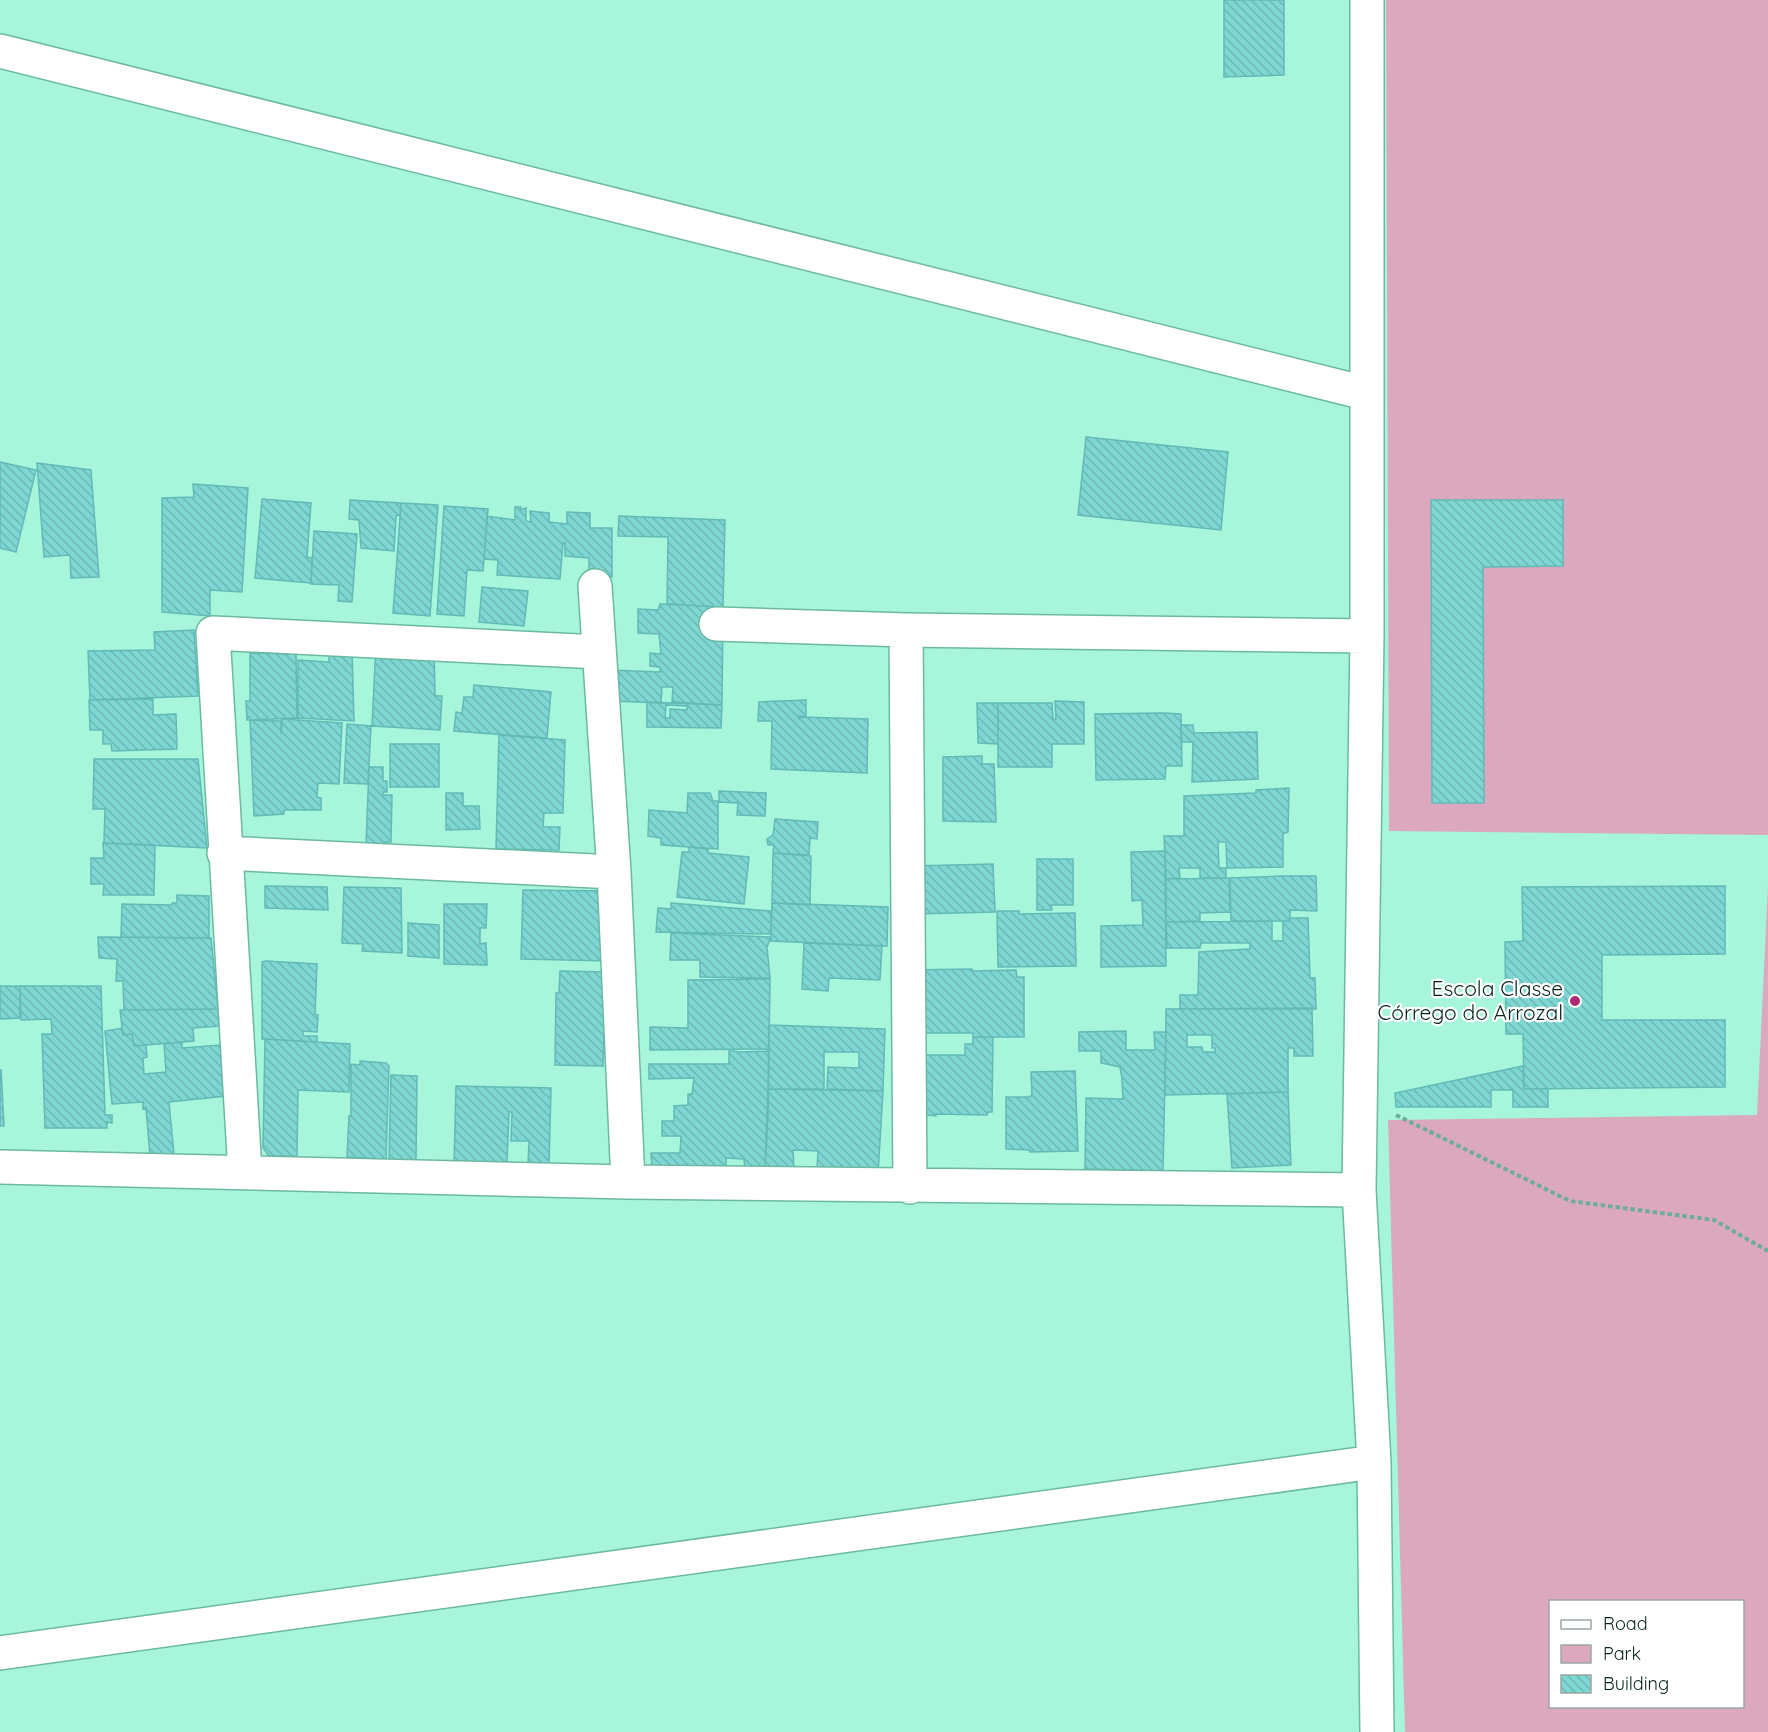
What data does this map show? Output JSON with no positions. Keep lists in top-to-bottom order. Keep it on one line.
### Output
{"places":["Escola Classe Córrego do Arrozal"],"legend":["Road","Park","Building"]}
